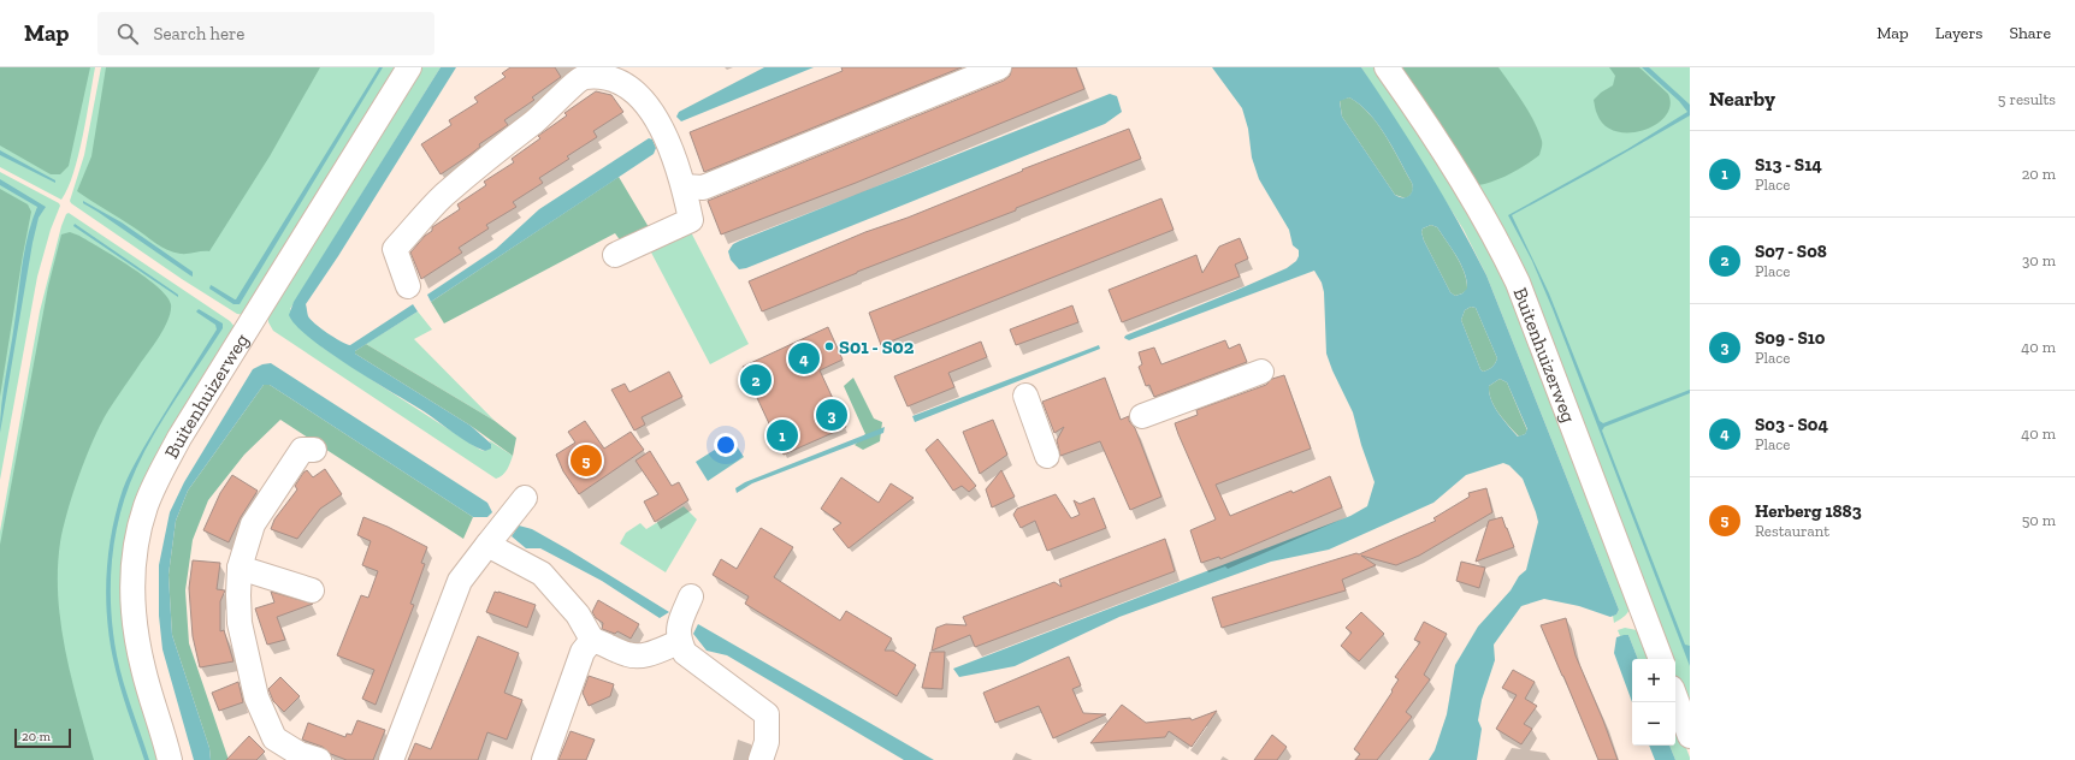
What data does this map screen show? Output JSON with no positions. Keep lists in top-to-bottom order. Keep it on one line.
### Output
{"streets":{"street":["Buitenhuizerweg"]},"places":["S01 - S02"],"scale_bar":"20 m","page":{"header":"Map","search":"Search here","nav":["Map","Layers","Share"],"heading":["Nearby","5 results"],"list":[{"mark":"1","name":"S13 - S14","note":"Place","value":"20 m"},{"mark":"2","name":"S07 - S08","note":"Place","value":"30 m"},{"mark":"3","name":"S09 - S10","note":"Place","value":"40 m"},{"mark":"4","name":"S03 - S04","note":"Place","value":"40 m"},{"mark":"5","name":"Herberg 1883","note":"Restaurant","value":"50 m"}],"pins":["4","2","3","1","5"],"map_buttons":["+","−"],"scale":"20 m"}}
